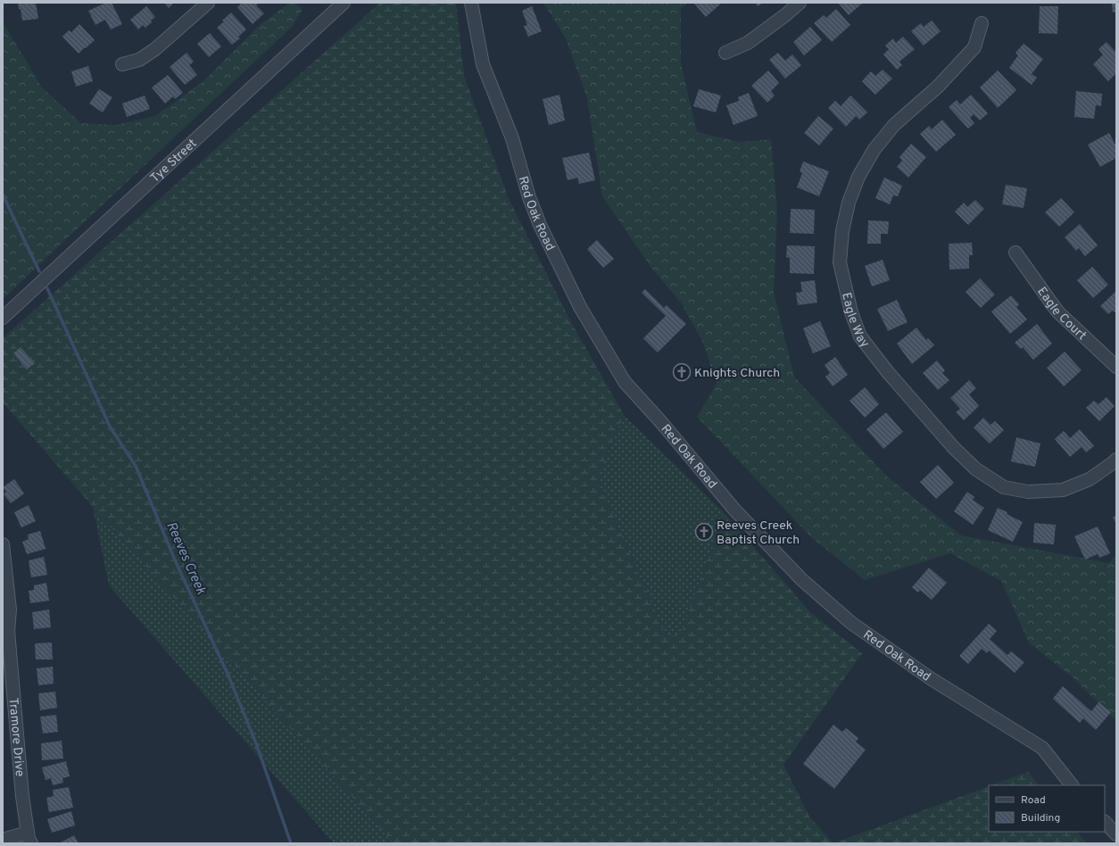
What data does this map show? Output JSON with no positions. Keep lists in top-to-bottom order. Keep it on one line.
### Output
{"streets":{"street":["Tye Street","Red Oak Road","Eagle Court","Eagle Way","Tramore Drive"]},"water":["Reeves Creek"],"places":{"church":["Knights Church","Reeves Creek Baptist Church"]},"legend":["Road","Building"]}
